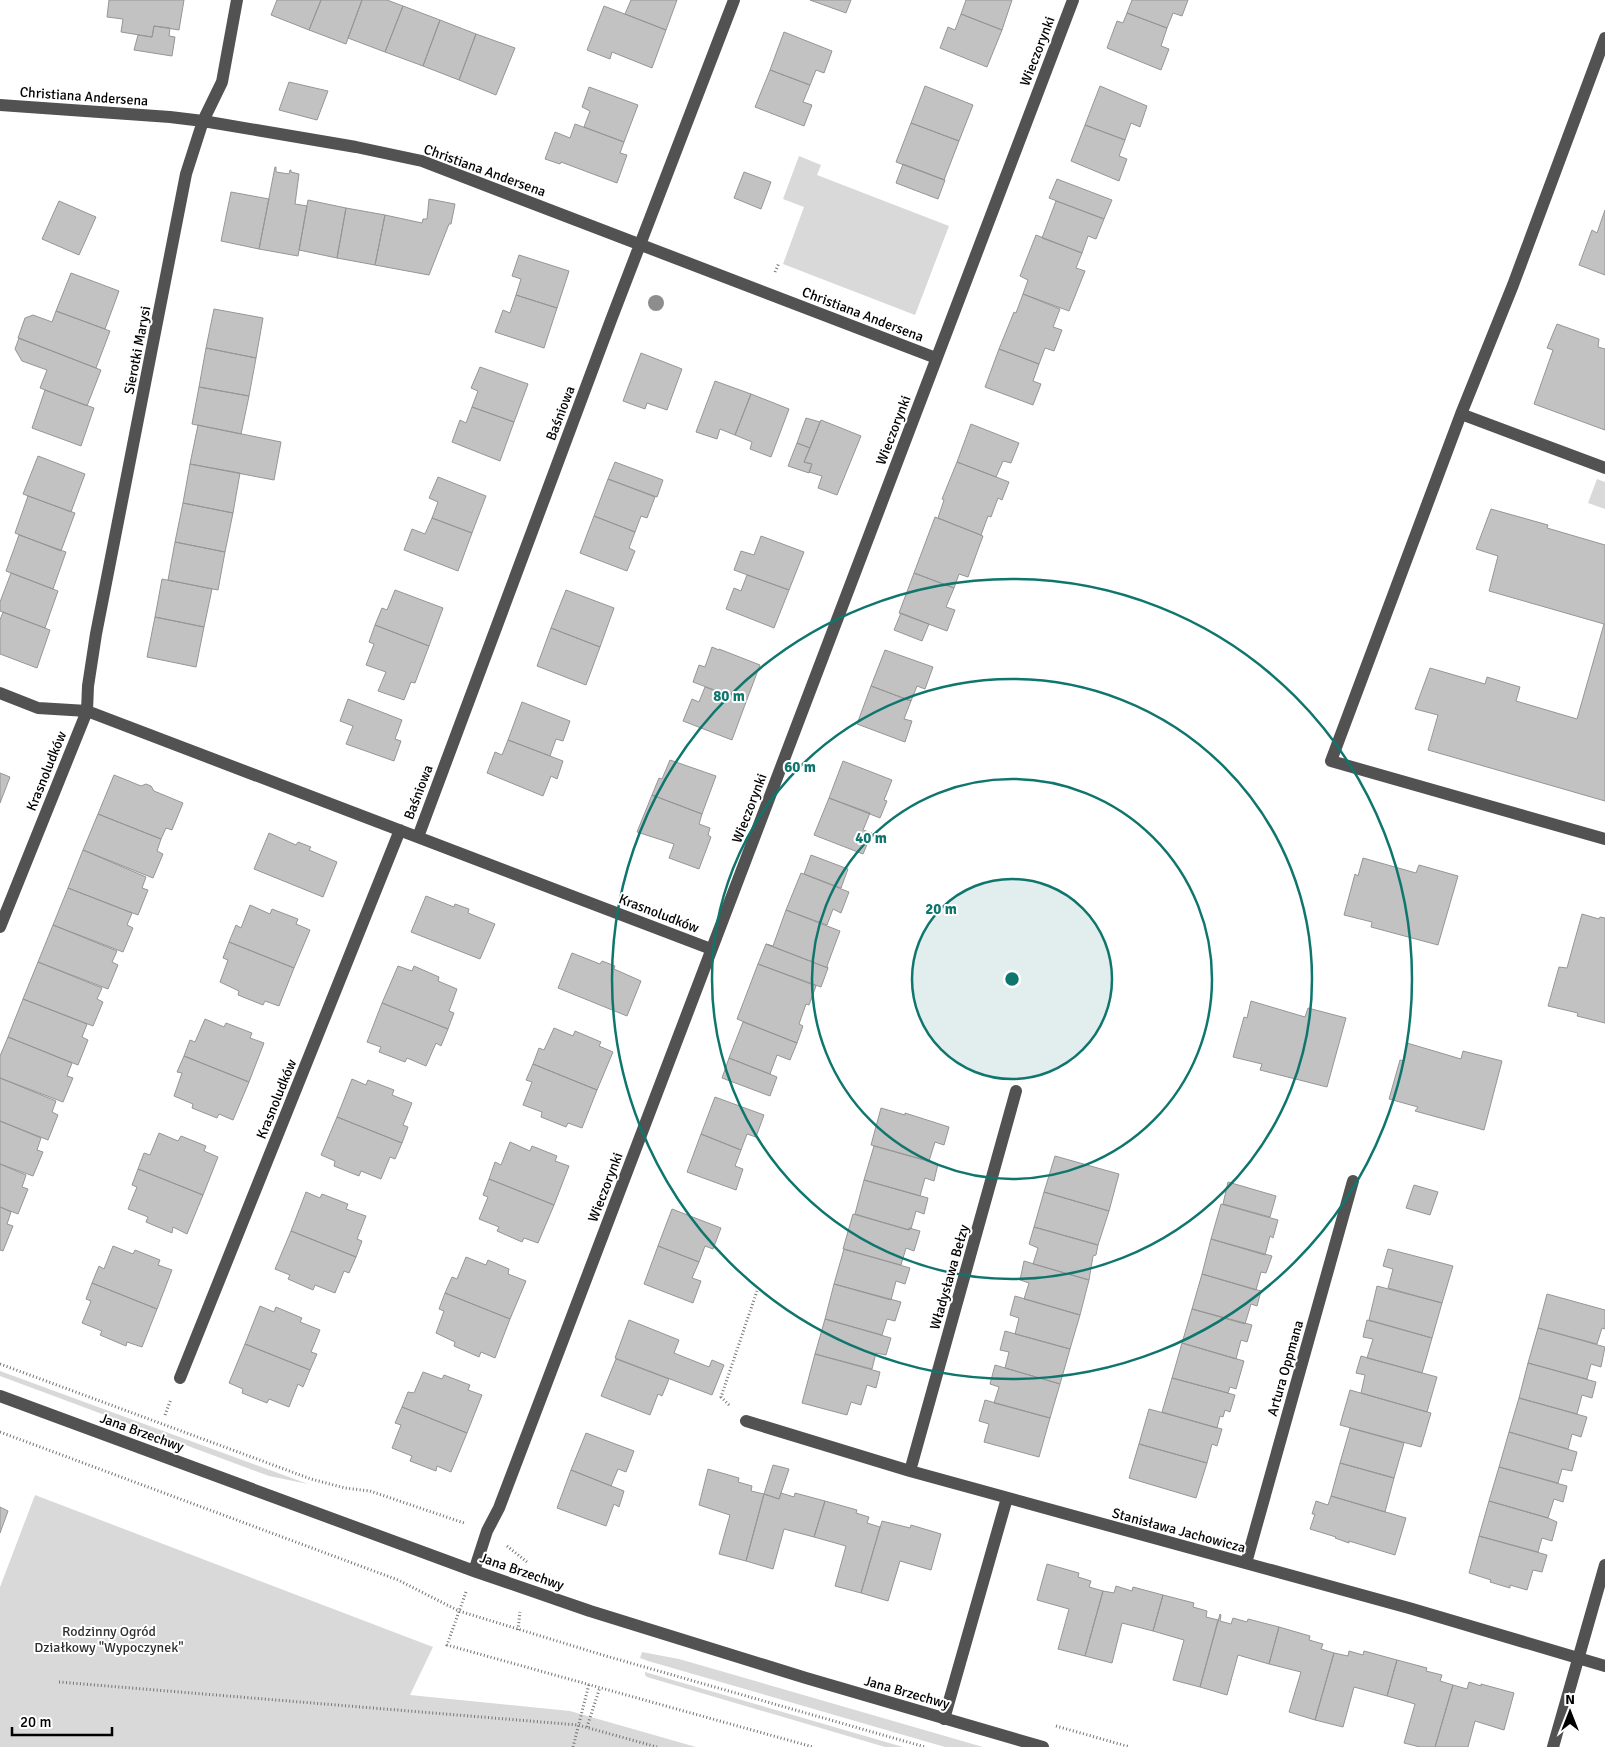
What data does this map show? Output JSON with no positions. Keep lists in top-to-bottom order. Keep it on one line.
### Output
{"streets":{"street":["Wieczorynki","Christiana Andersena","Sierotki Marysi","Baśniowa","Krasnoludków","Władysława Bełzy","Artura Oppmana","Jana Brzechwy","Stanisława Jachowicza"]},"crossings":[["Wieczorynki","Christiana Andersena"],["Wieczorynki","Krasnoludków"],["Wieczorynki","Jana Brzechwy"],["Christiana Andersena","Sierotki Marysi"],["Christiana Andersena","Baśniowa"],["Sierotki Marysi","Krasnoludków"],["Baśniowa","Krasnoludków"],["Władysława Bełzy","Stanisława Jachowicza"],["Artura Oppmana","Stanisława Jachowicza"]],"parks":["Rodzinny Ogród Działkowy \"Wypoczynek\""],"scale_bar":"20 m","north":"top","rings":["80 m","60 m","40 m","20 m"]}
